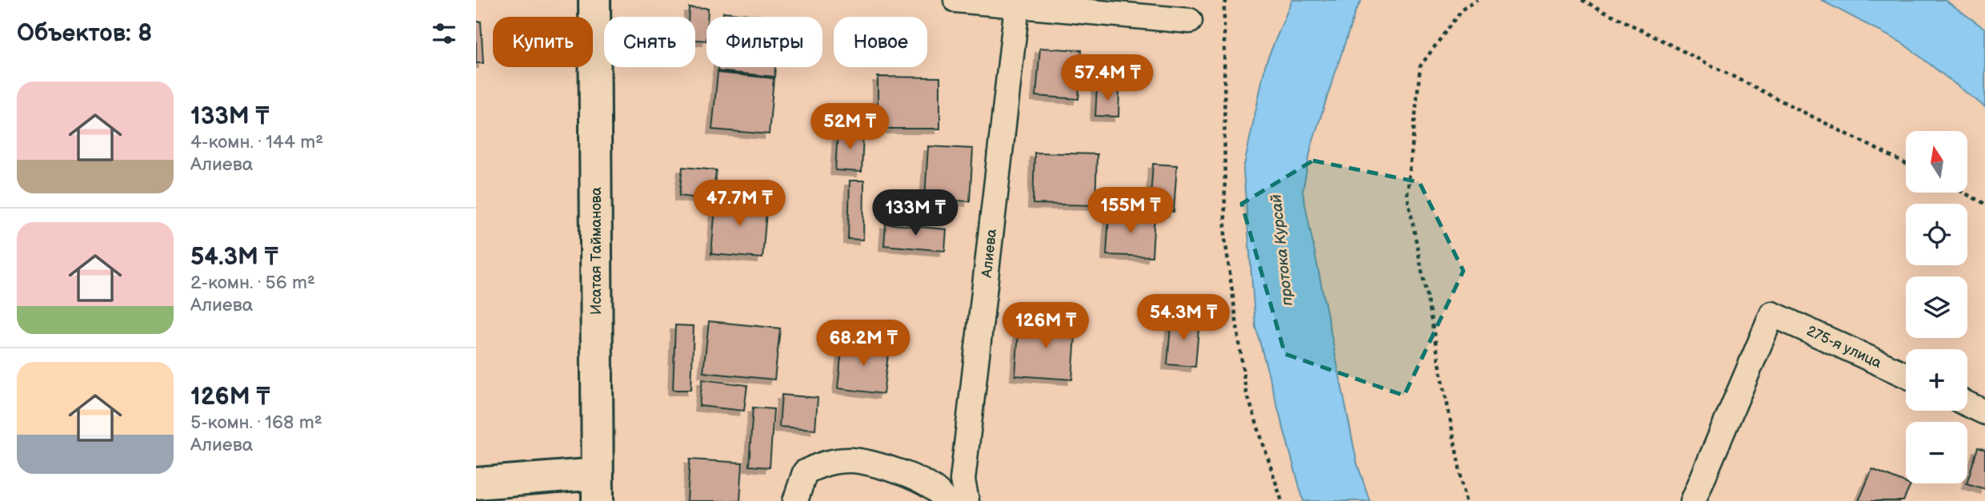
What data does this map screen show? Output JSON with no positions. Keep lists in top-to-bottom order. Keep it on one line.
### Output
{"streets":{"street":["Исатая Тайманова","Алиева","275-я улица"]},"water":["протока Курсай"],"north":"top","page":{"heading":"Объектов: 8","chip":["Купить","Снять","Фильтры","Новое"],"price":["57.4M ₸","52M ₸","47.7M ₸","155M ₸","133M ₸","54.3M ₸","126M ₸","68.2M ₸"],"list":[{"name":"133M ₸","note":"4-комн. · 144 m² · Алиева"},{"name":"54.3M ₸","note":"2-комн. · 56 m² · Алиева"},{"name":"126M ₸","note":"5-комн. · 168 m² · Алиева"}],"map_buttons":["+","−"]}}
